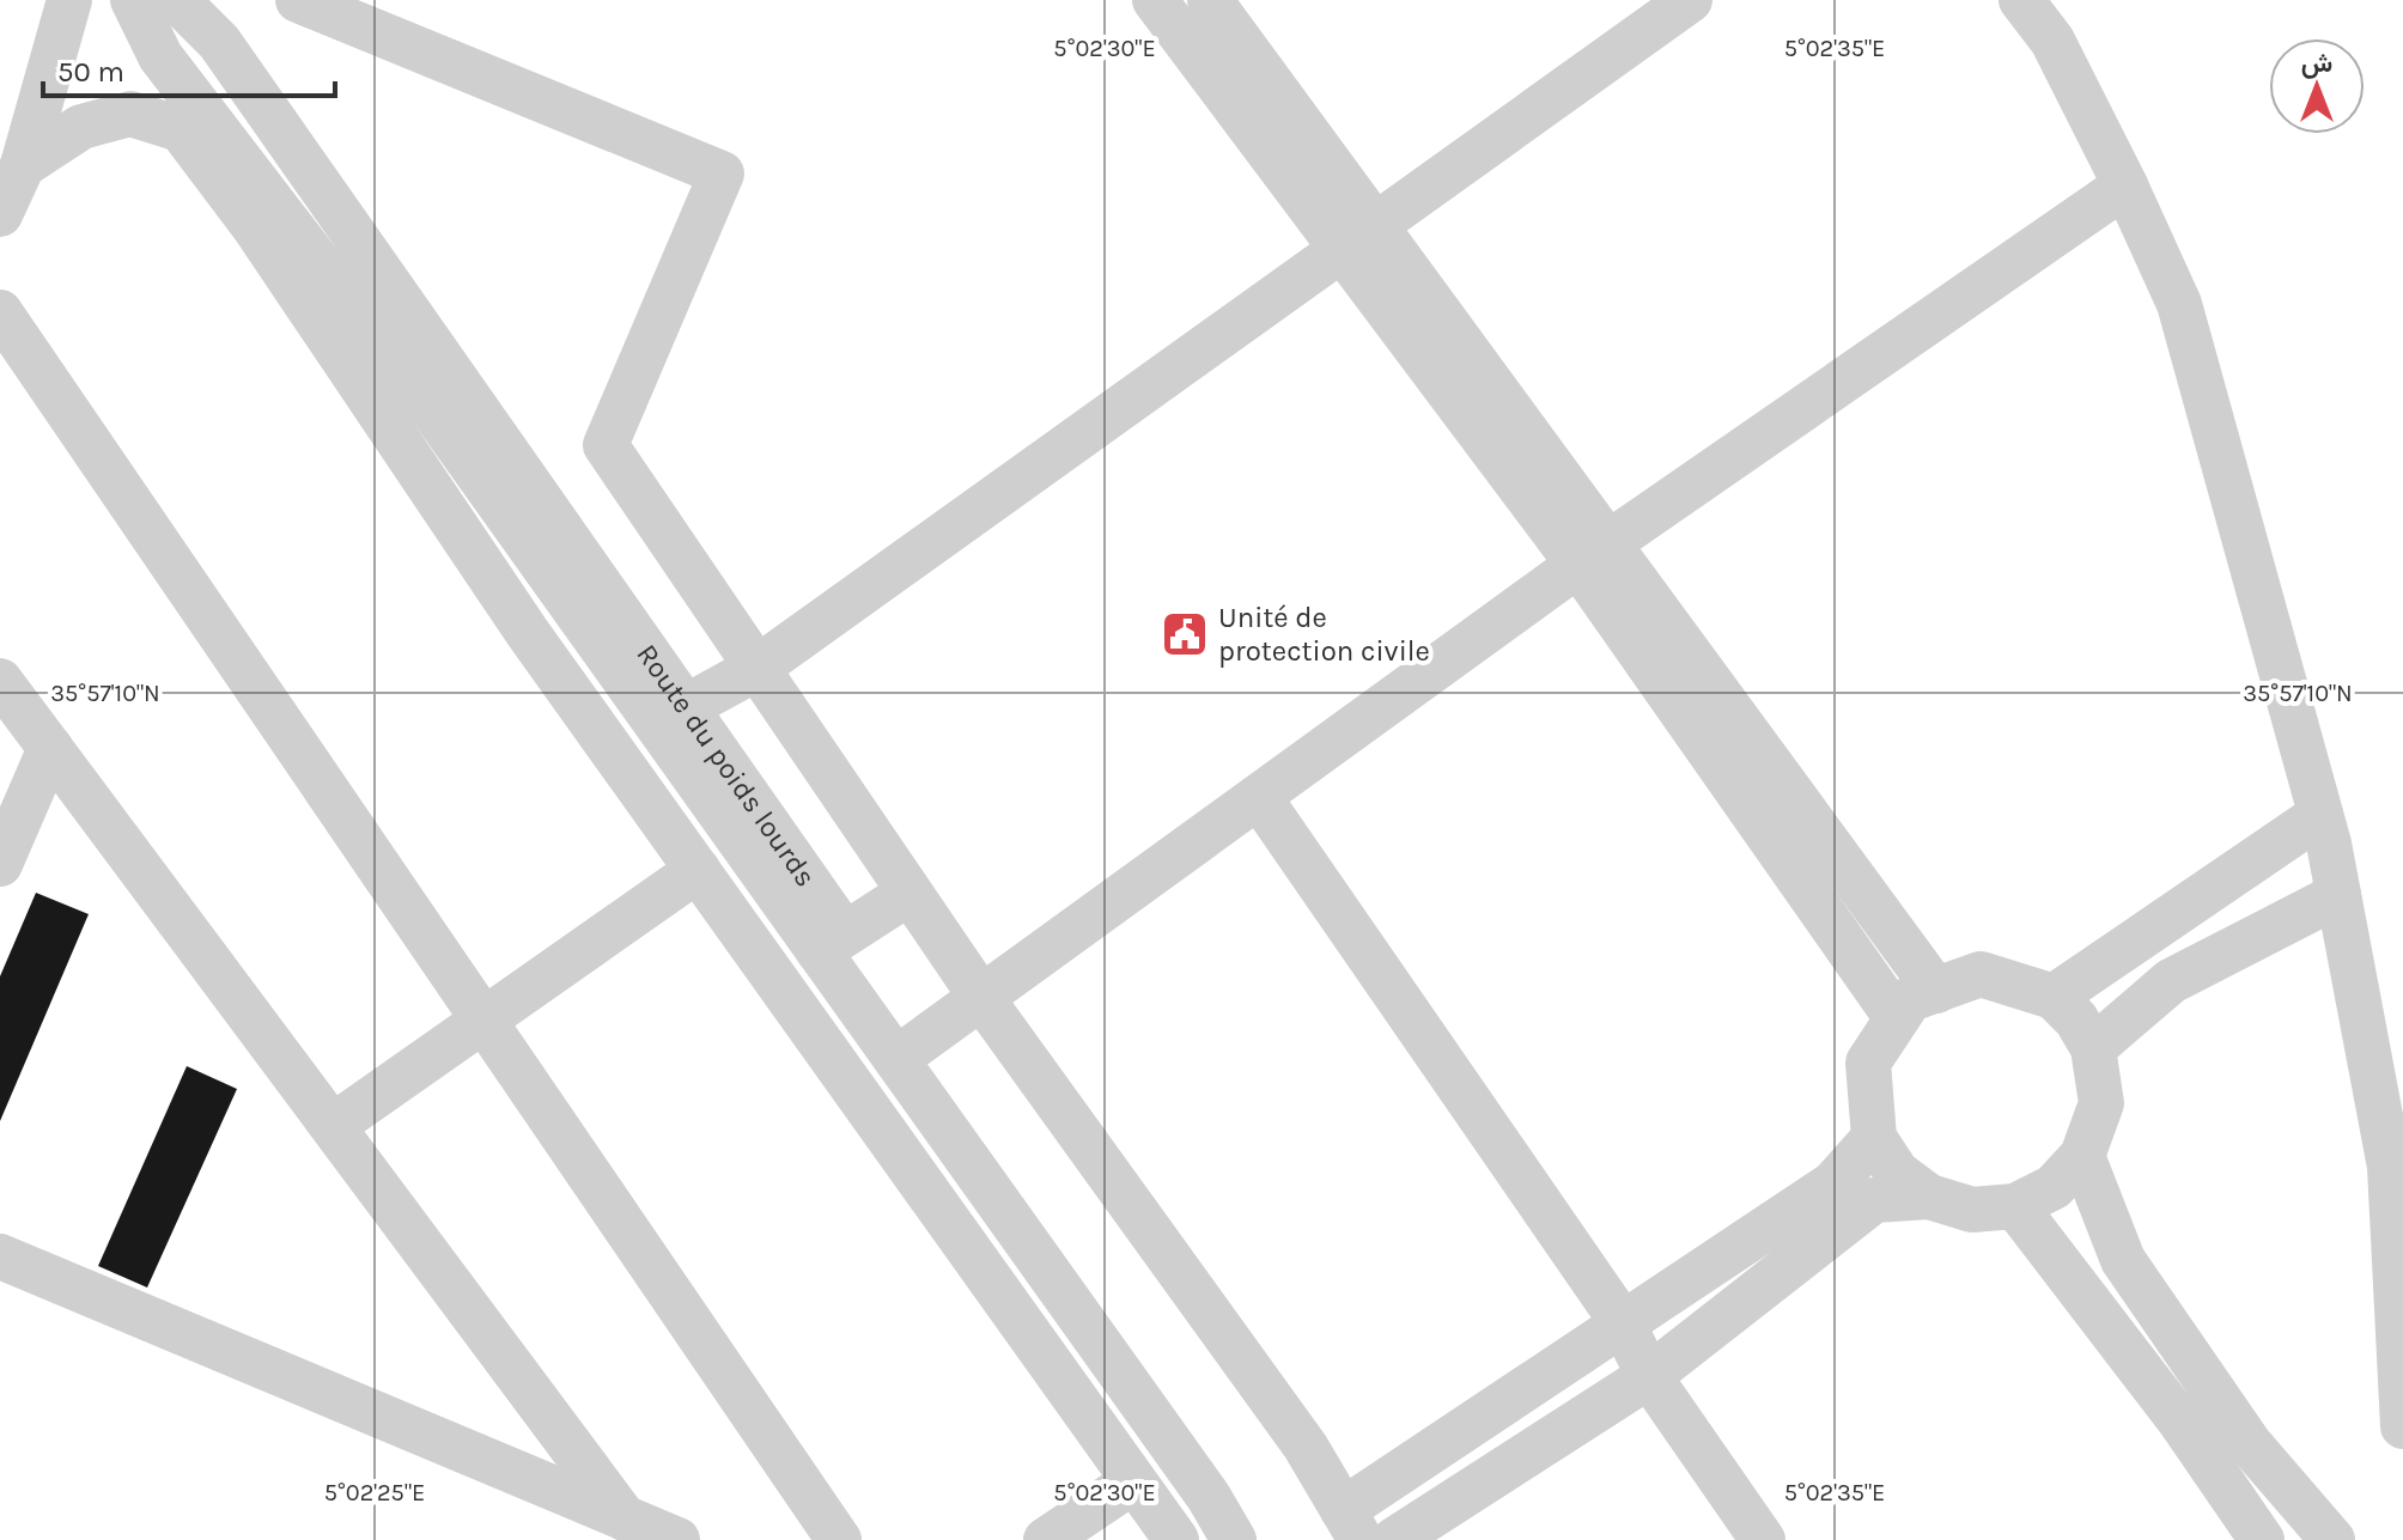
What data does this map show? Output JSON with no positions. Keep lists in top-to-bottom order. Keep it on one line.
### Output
{"streets":{"street":["Route du poids lourds"]},"places":{"public building":["Unité de protection civile"]},"scale_bar":"50 m","north":"top","coordinates":["5°02'30\"E","5°02'35\"E","35°57'10\"N","5°02'25\"E"]}
